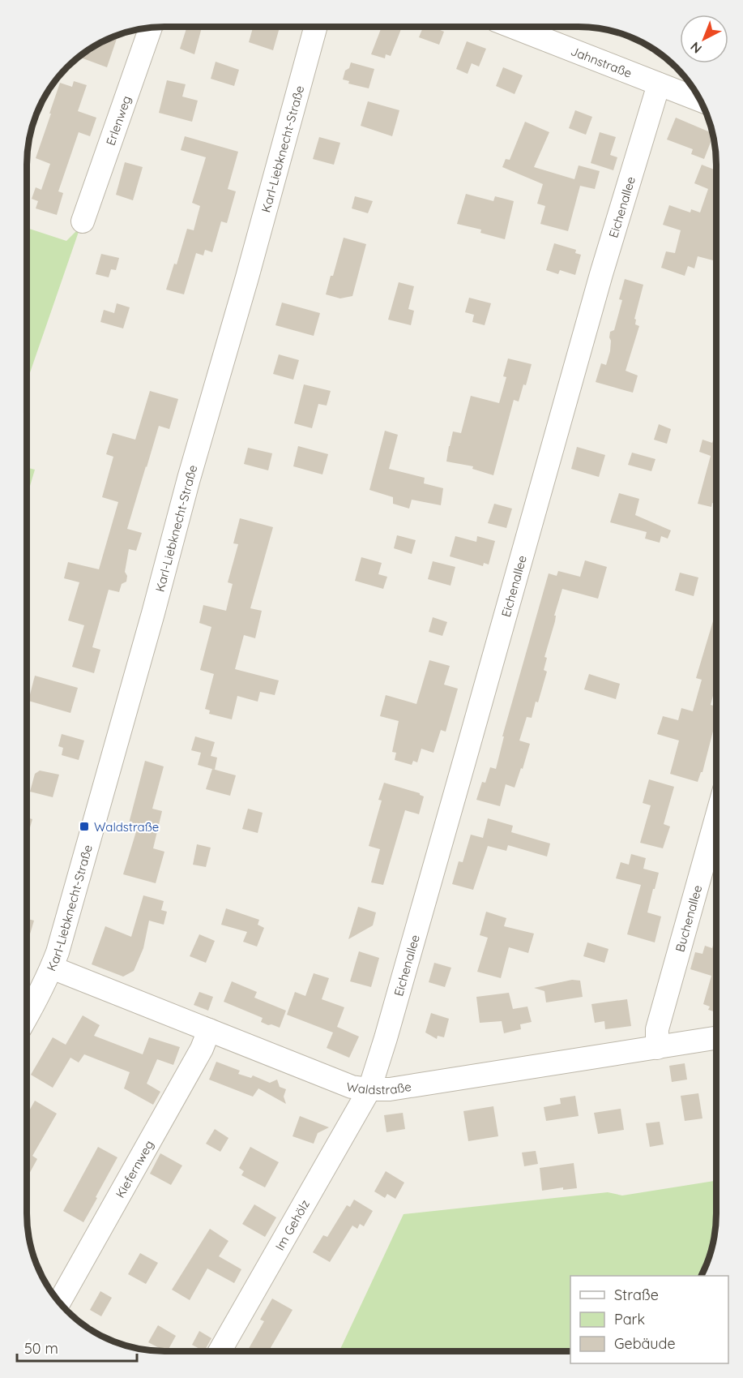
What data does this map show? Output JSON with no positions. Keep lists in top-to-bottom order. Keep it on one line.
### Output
{"streets":{"street":["Jahnstraße","Erlenweg","Karl-Liebknecht-Straße","Eichenallee","Buchenallee","Waldstraße","Kiefernweg","Im Gehölz"]},"crossings":[["Jahnstraße","Eichenallee"],["Karl-Liebknecht-Straße","Waldstraße"],["Eichenallee","Waldstraße"],["Eichenallee","Im Gehölz"],["Buchenallee","Waldstraße"],["Waldstraße","Kiefernweg"],["Waldstraße","Im Gehölz"]],"places":{"transit":["Waldstraße"]},"legend":["Straße","Park","Gebäude"],"scale_bar":"50 m","north":"bottom left"}
